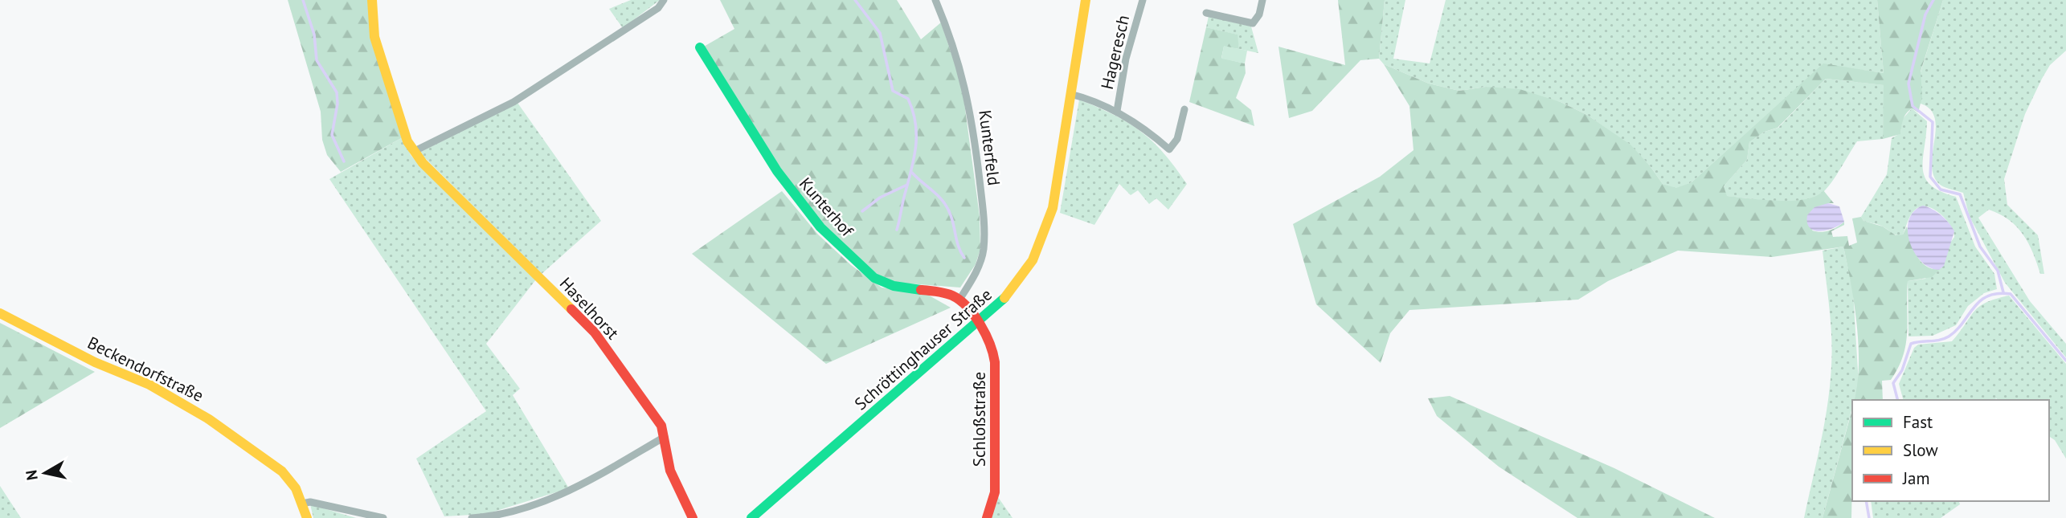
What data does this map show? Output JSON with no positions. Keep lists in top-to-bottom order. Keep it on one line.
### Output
{"streets":{"street":["Hageresch","Kunterfeld","Kunterhof","Haselhorst","Schröttinghauser Straße","Beckendorfstraße","Schloßstraße"]},"crossings":[["Hageresch","Schröttinghauser Straße"],["Kunterfeld","Kunterhof"],["Schröttinghauser Straße","Schloßstraße"]],"legend":["Fast","Slow","Jam"],"north":"left"}
